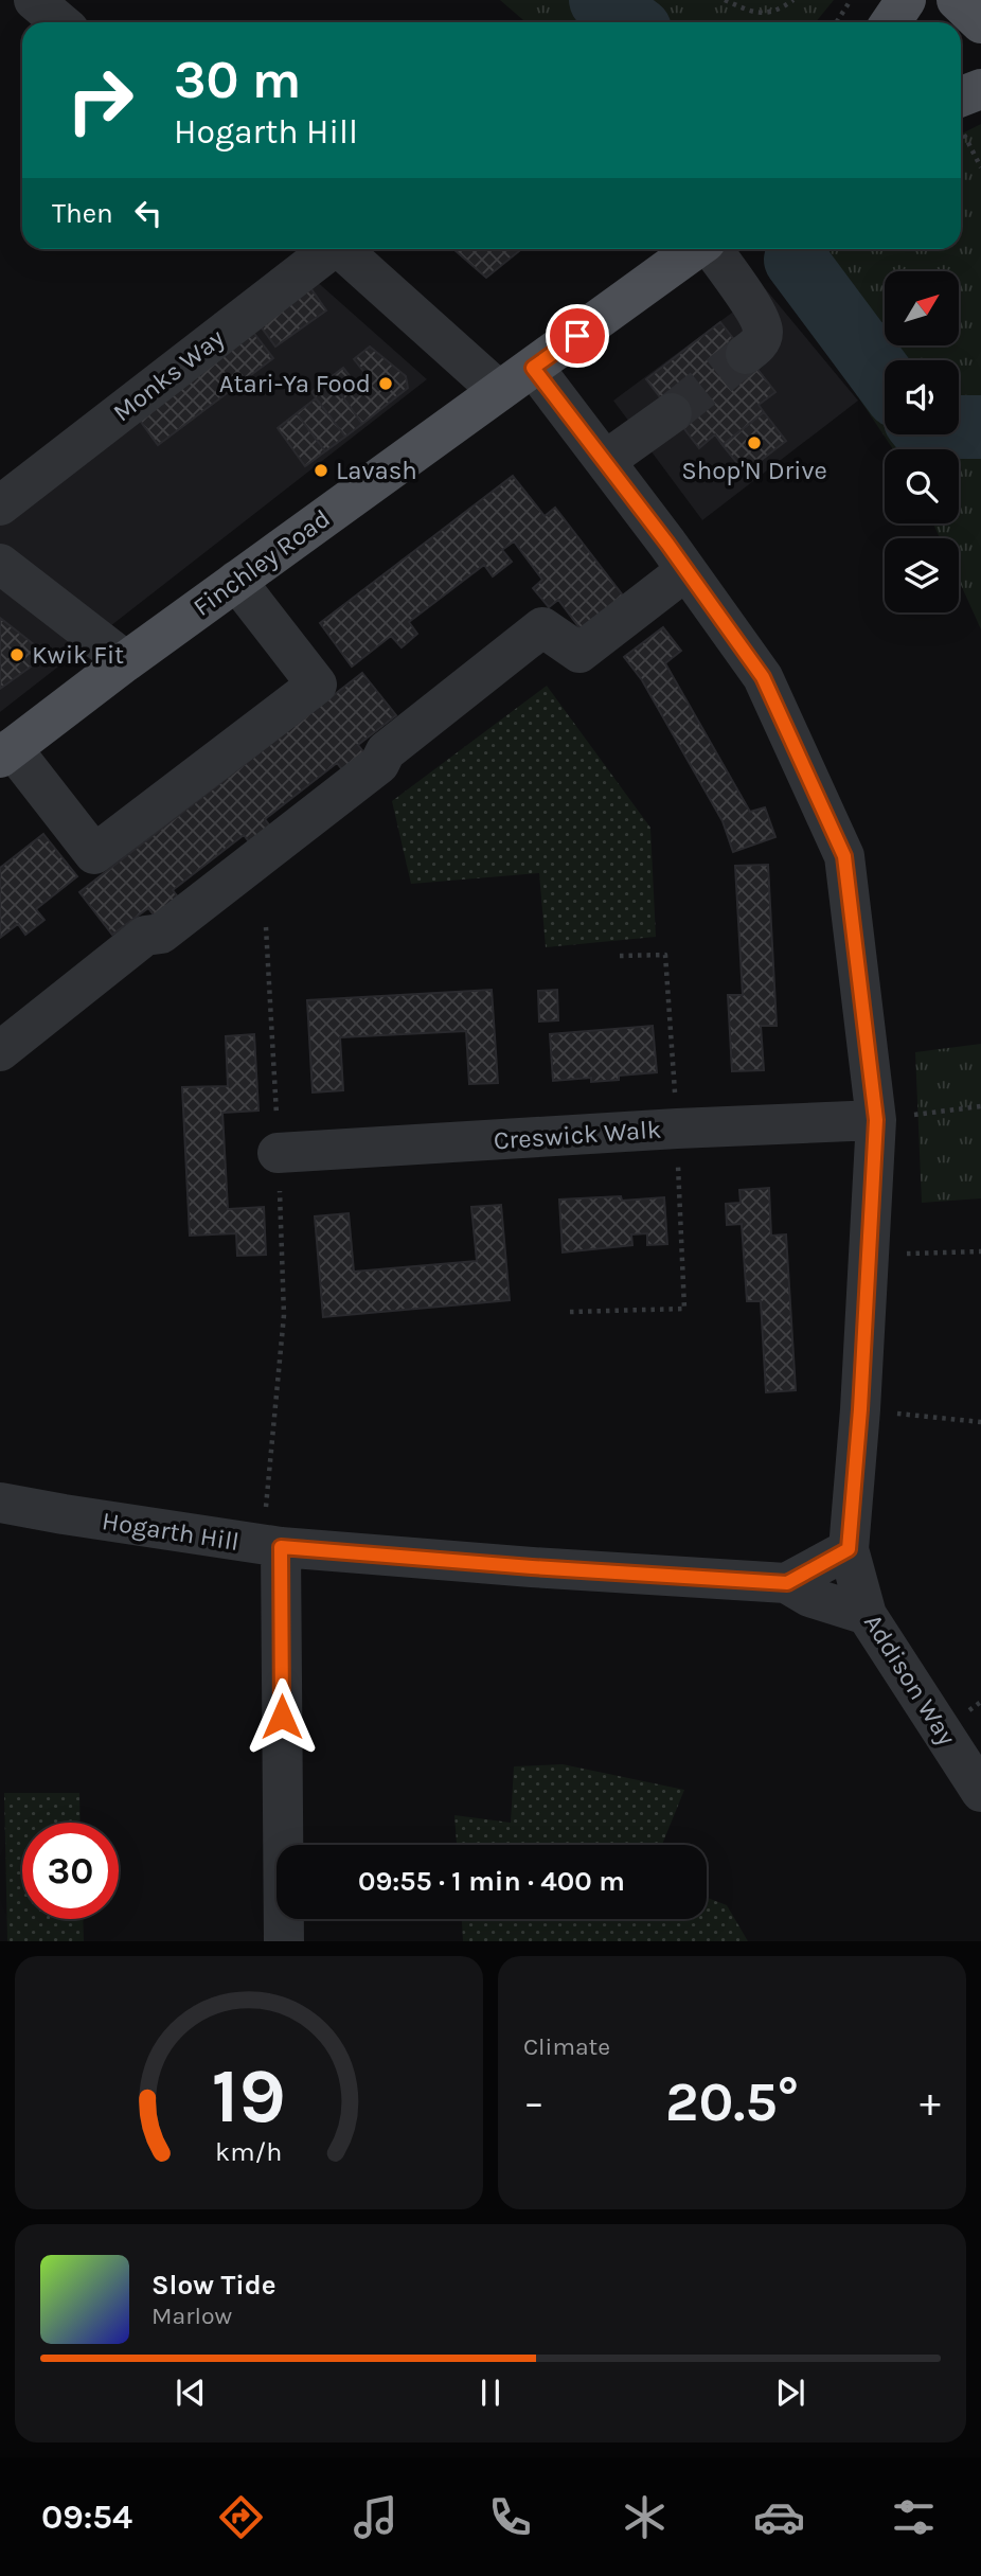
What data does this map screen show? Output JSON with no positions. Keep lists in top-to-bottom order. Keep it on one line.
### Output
{"streets":{"main road":["Finchley Road"],"street":["Monks Way","Creswick Walk","Hogarth Hill","Addison Way"]},"crossings":[["Finchley Road","Addison Way"],["Creswick Walk","Addison Way"],["Hogarth Hill","Addison Way"]],"places":["Atari-Ya Food","Shop'N Drive","Lavash","Kwik Fit"],"north":"top right","page":{"turn":["30 m","Hogarth Hill"],"then":"Then","limit":"30","trip":"09:55 · 1 min · 400 m","tile":"Climate","heat":["−","20.5°","+"],"song":["Slow Tide","Marlow"],"tabs":"09:54","gauge":["19","km/h"]}}
